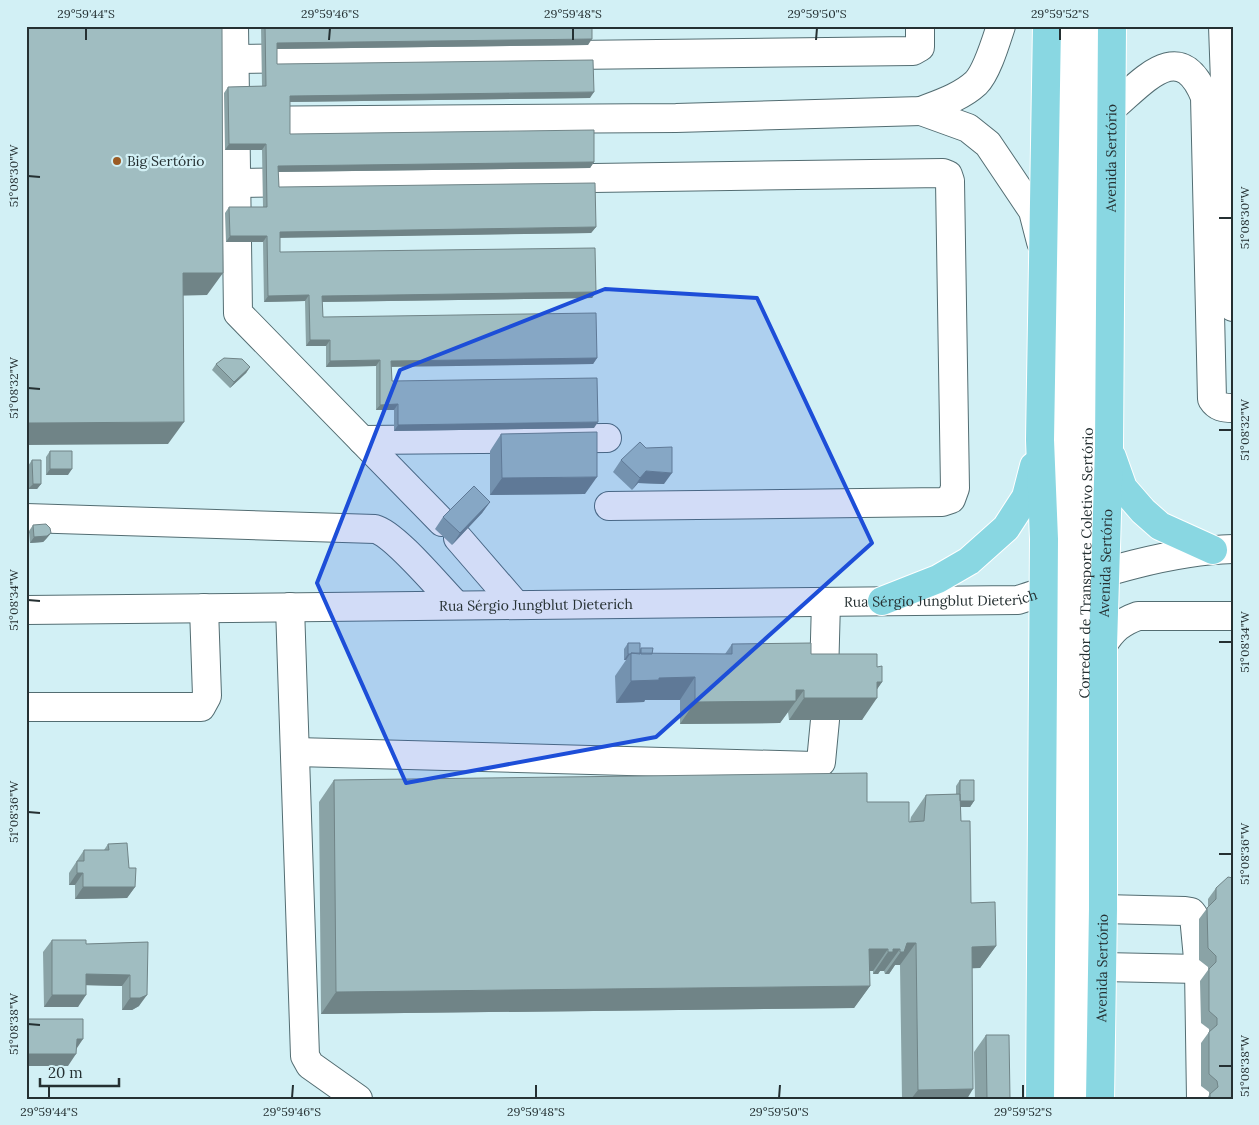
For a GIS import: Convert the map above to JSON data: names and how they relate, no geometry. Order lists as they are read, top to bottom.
{
  "streets": {
    "main road": ["Avenida Sertório"],
    "street": ["Corredor de Transporte Coletivo Sertório", "Rua Sérgio Jungblut Dieterich"]
  },
  "crossings": [
    ["Avenida Sertório", "Corredor de Transporte Coletivo Sertório"],
    ["Avenida Sertório", "Rua Sérgio Jungblut Dieterich"],
    ["Corredor de Transporte Coletivo Sertório", "Rua Sérgio Jungblut Dieterich"]
  ],
  "places": ["Big Sertório"],
  "scale_bar": "20 m",
  "coordinates": [
    "29°59'44\"S",
    "29°59'46\"S",
    "29°59'48\"S",
    "29°59'50\"S",
    "29°59'52\"S",
    "51°08'30\"W",
    "51°08'32\"W",
    "51°08'34\"W",
    "51°08'36\"W",
    "51°08'38\"W"
  ]
}
